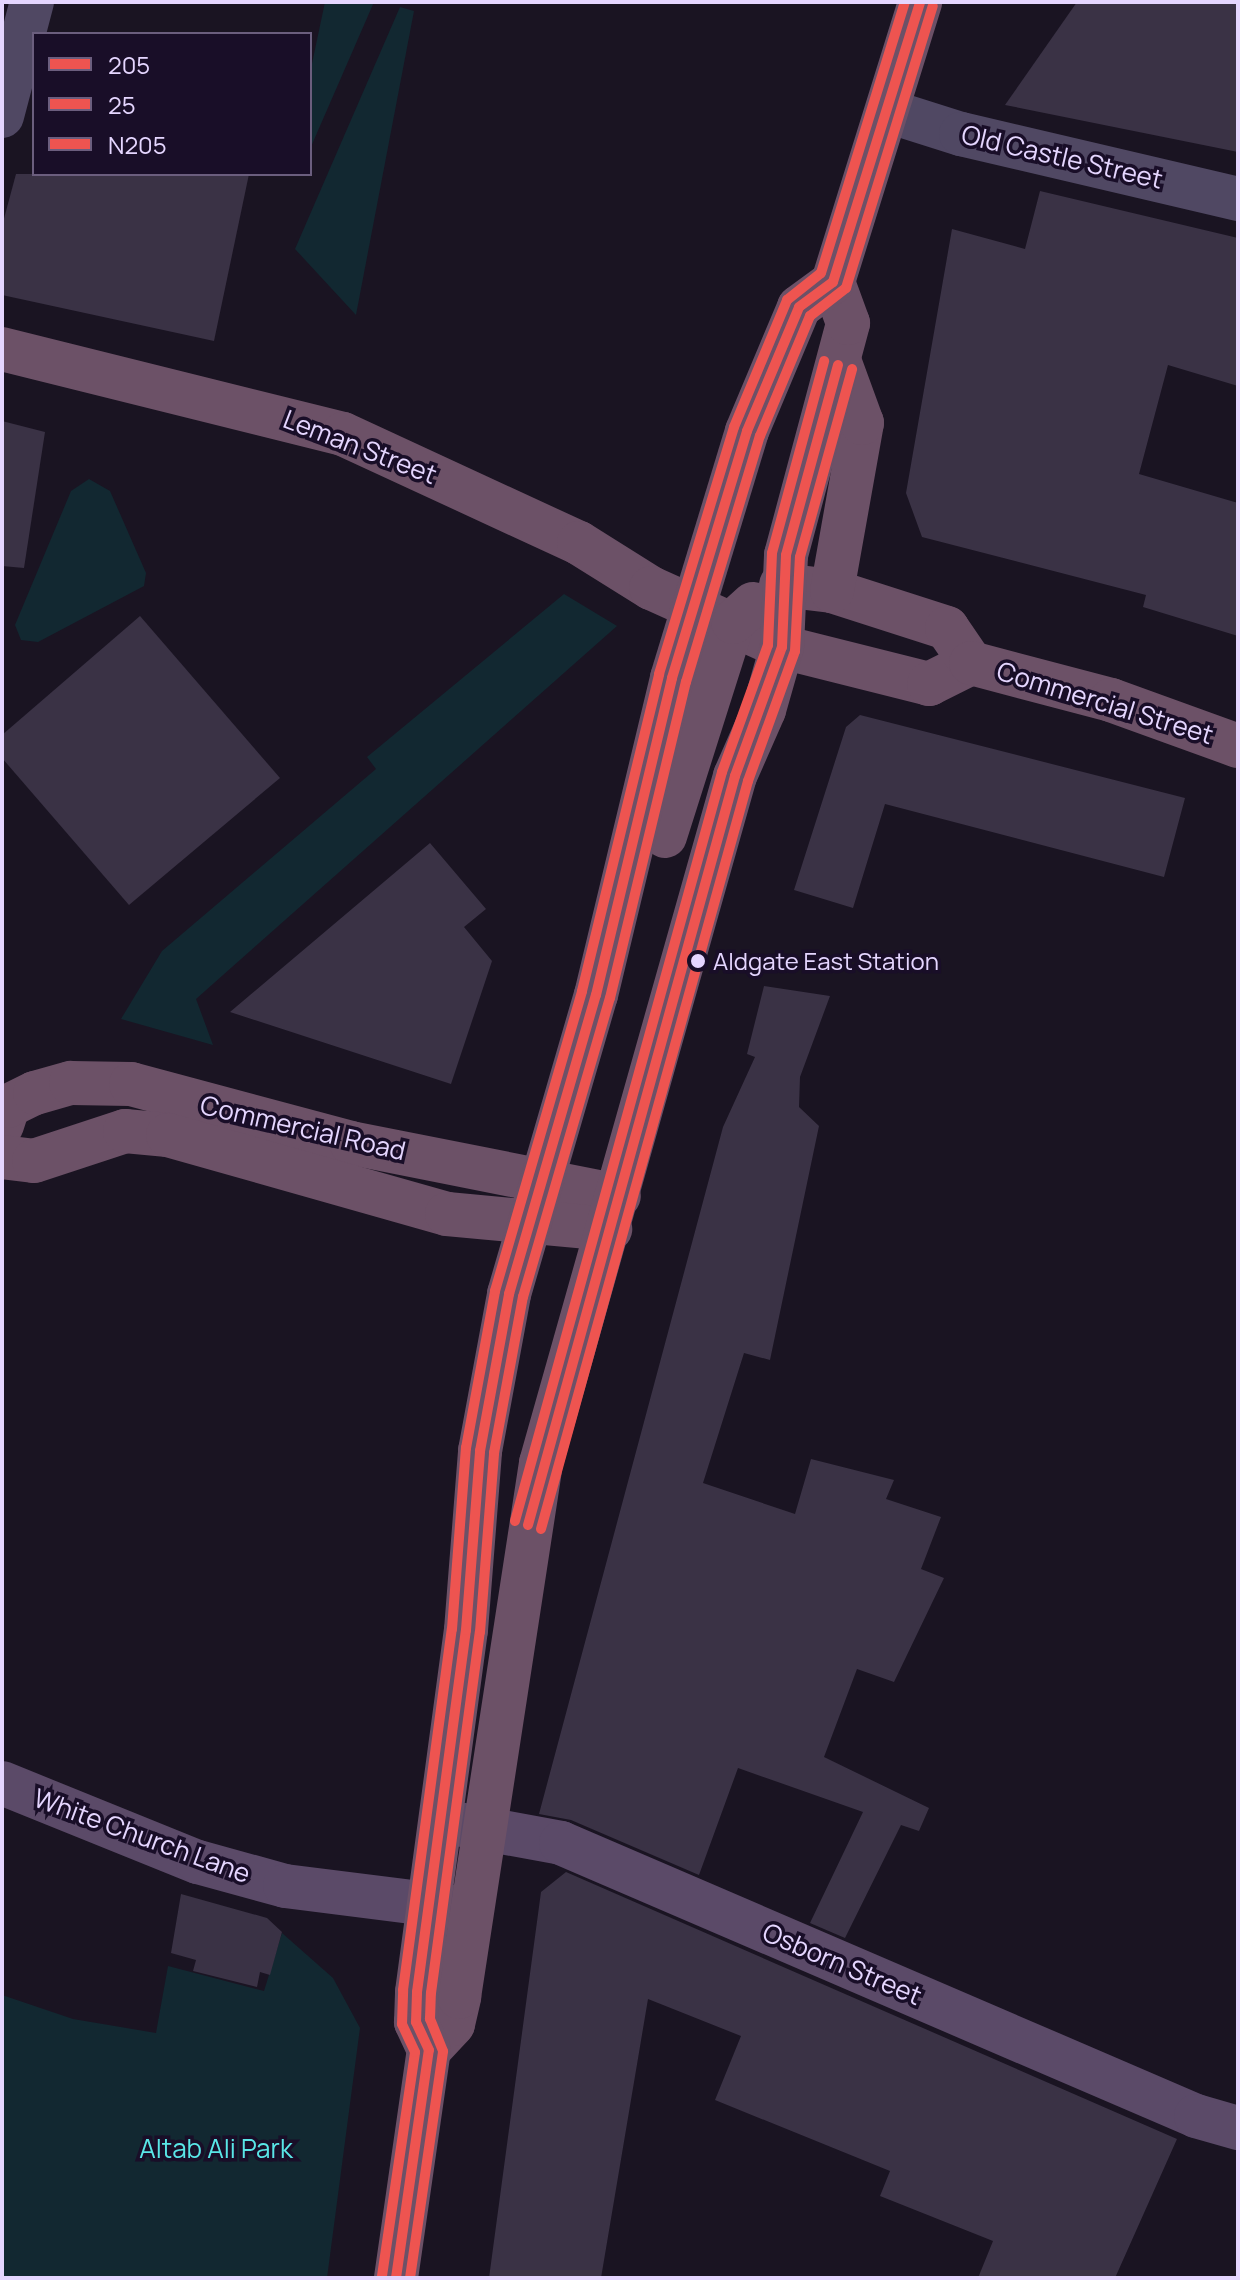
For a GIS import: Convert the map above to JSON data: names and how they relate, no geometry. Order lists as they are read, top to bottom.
{
  "streets": {
    "highway": ["Leman Street", "Commercial Street", "Commercial Road"],
    "main road": ["White Church Lane", "Osborn Street"],
    "street": ["Old Castle Street"]
  },
  "crossings": [
    ["Leman Street", "Commercial Street"]
  ],
  "parks": ["Altab Ali Park"],
  "places": ["Aldgate East Station"],
  "lines": ["transit line 205", "transit line N205", "transit line 25"],
  "legend": ["205", "25", "N205"]
}
